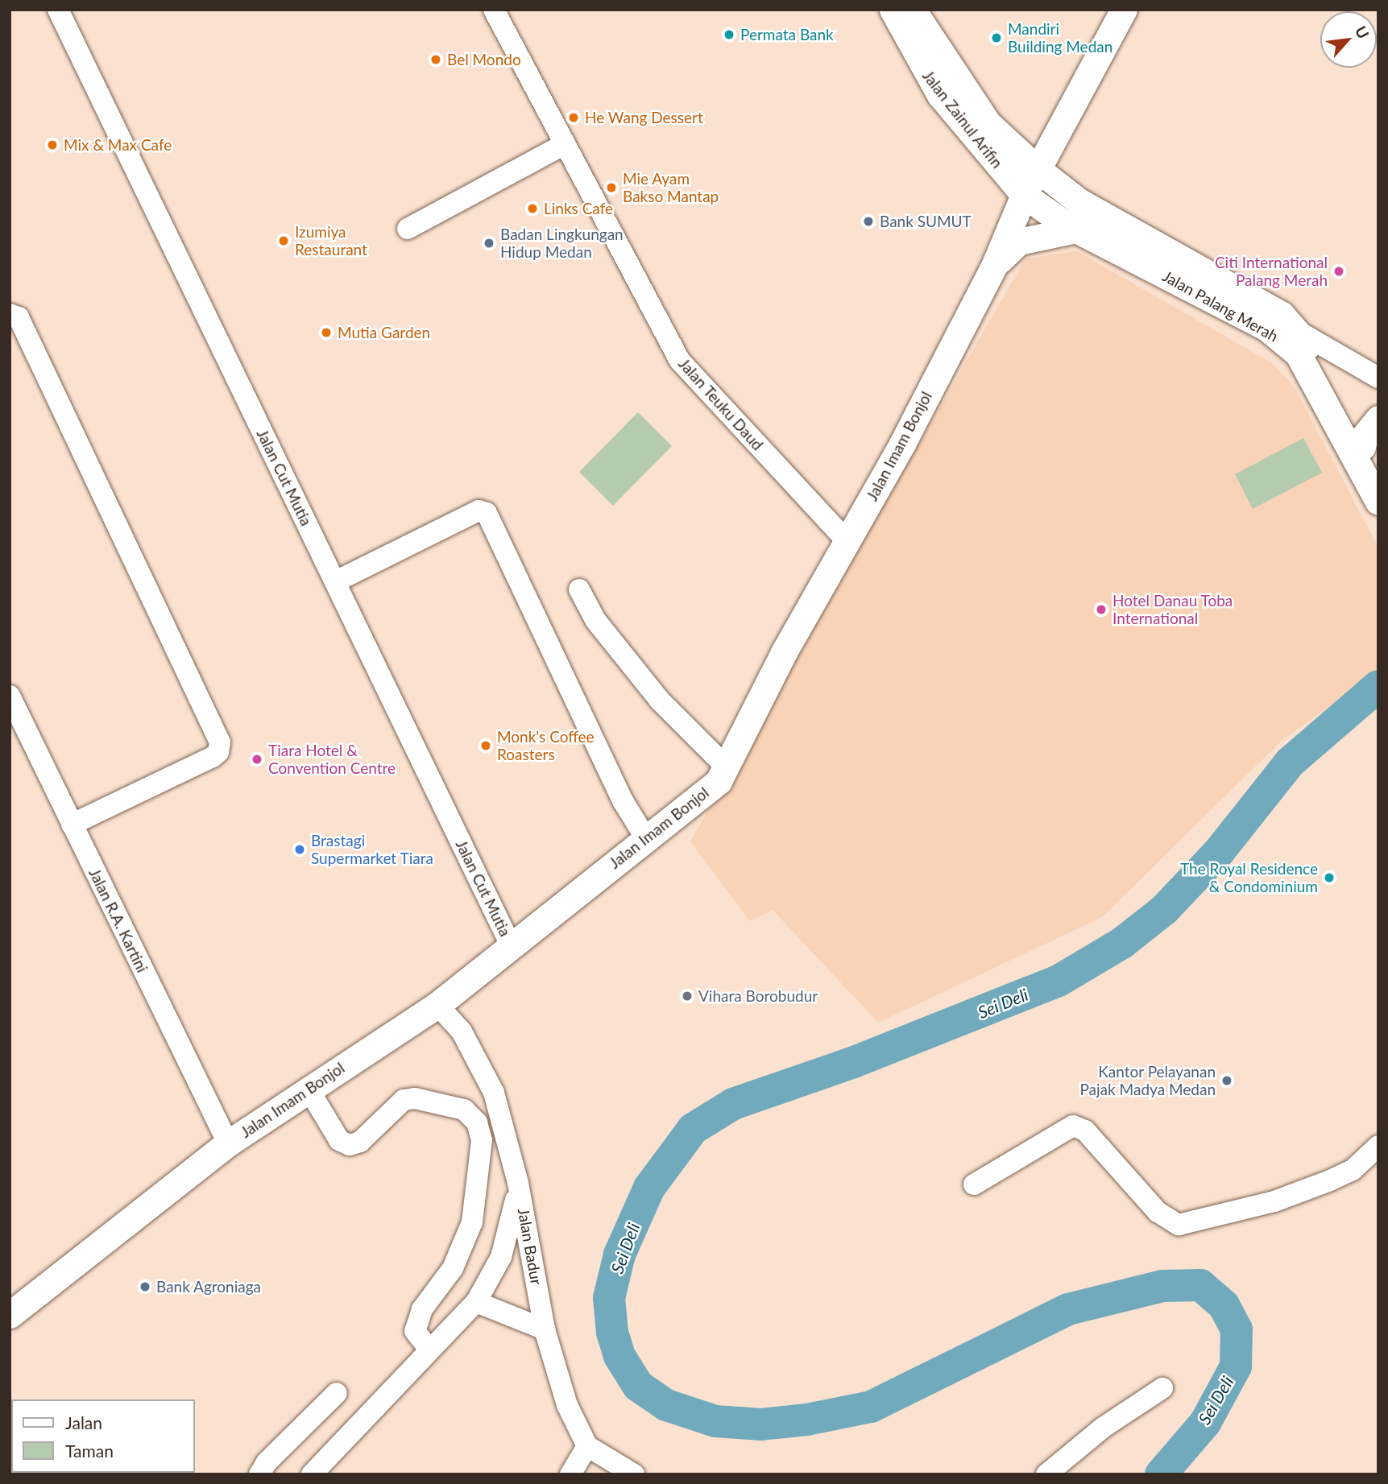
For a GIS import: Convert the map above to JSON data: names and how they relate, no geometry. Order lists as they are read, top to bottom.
{
  "streets": {
    "main road": ["Jalan Zainul Arifin", "Jalan Palang Merah", "Jalan Imam Bonjol"],
    "street": [
      "Jalan Teuku Daud",
      "Jalan Cut Mutia",
      "Jalan R.A. Kartini",
      "Jalan Badur"
    ]
  },
  "crossings": [
    ["Jalan Zainul Arifin", "Jalan Palang Merah"],
    ["Jalan Zainul Arifin", "Jalan Imam Bonjol"],
    ["Jalan Palang Merah", "Jalan Imam Bonjol"],
    ["Jalan Teuku Daud", "Jalan Imam Bonjol"],
    ["Jalan Imam Bonjol", "Jalan Cut Mutia"],
    ["Jalan Imam Bonjol", "Jalan R.A. Kartini"],
    ["Jalan Imam Bonjol", "Jalan Badur"]
  ],
  "water": ["Sei Deli"],
  "places": [
    "Permata Bank",
    "Mandiri Building Medan",
    "Bel Mondo",
    "He Wang Dessert",
    "Mix & Max Cafe",
    "Mie Ayam Bakso Mantap",
    "Links Cafe",
    "Bank SUMUT",
    "Izumiya Restaurant",
    "Badan Lingkungan Hidup Medan",
    "Citi International Palang Merah",
    "Mutia Garden",
    "Hotel Danau Toba International",
    "Monk's Coffee Roasters",
    "Tiara Hotel & Convention Centre",
    "Brastagi Supermarket Tiara",
    "The Royal Residence & Condominium",
    "Vihara Borobudur",
    "Kantor Pelayanan Pajak Madya Medan",
    "Bank Agroniaga"
  ],
  "legend": ["Jalan", "Taman"],
  "north": "top right"
}
